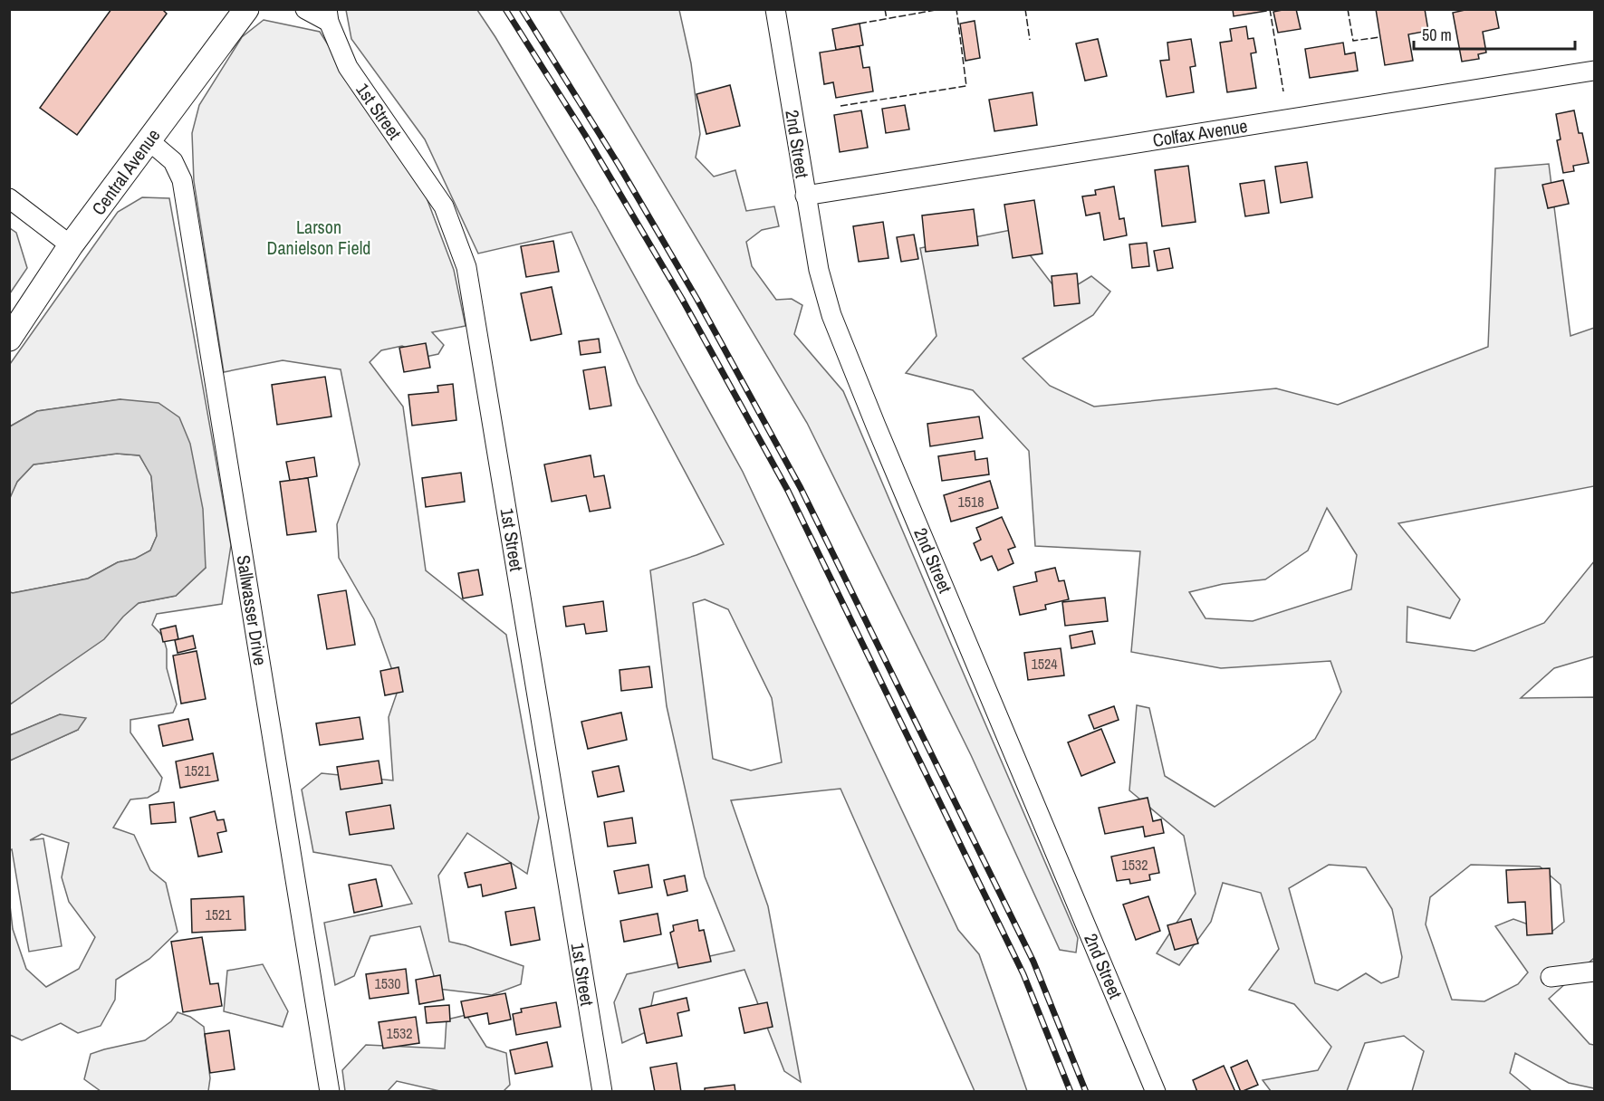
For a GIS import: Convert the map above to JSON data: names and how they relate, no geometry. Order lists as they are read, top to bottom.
{
  "streets": {
    "street": [
      "1st Street",
      "Colfax Avenue",
      "2nd Street",
      "Central Avenue",
      "Sallwasser Drive"
    ]
  },
  "crossings": [
    ["Colfax Avenue", "2nd Street"],
    ["Central Avenue", "Sallwasser Drive"]
  ],
  "parks": ["Larson Danielson Field"],
  "house_numbers": [
    "1518",
    "1524",
    "1521",
    "1532",
    "1521",
    "1530",
    "1532"
  ],
  "scale_bar": "50 m"
}
